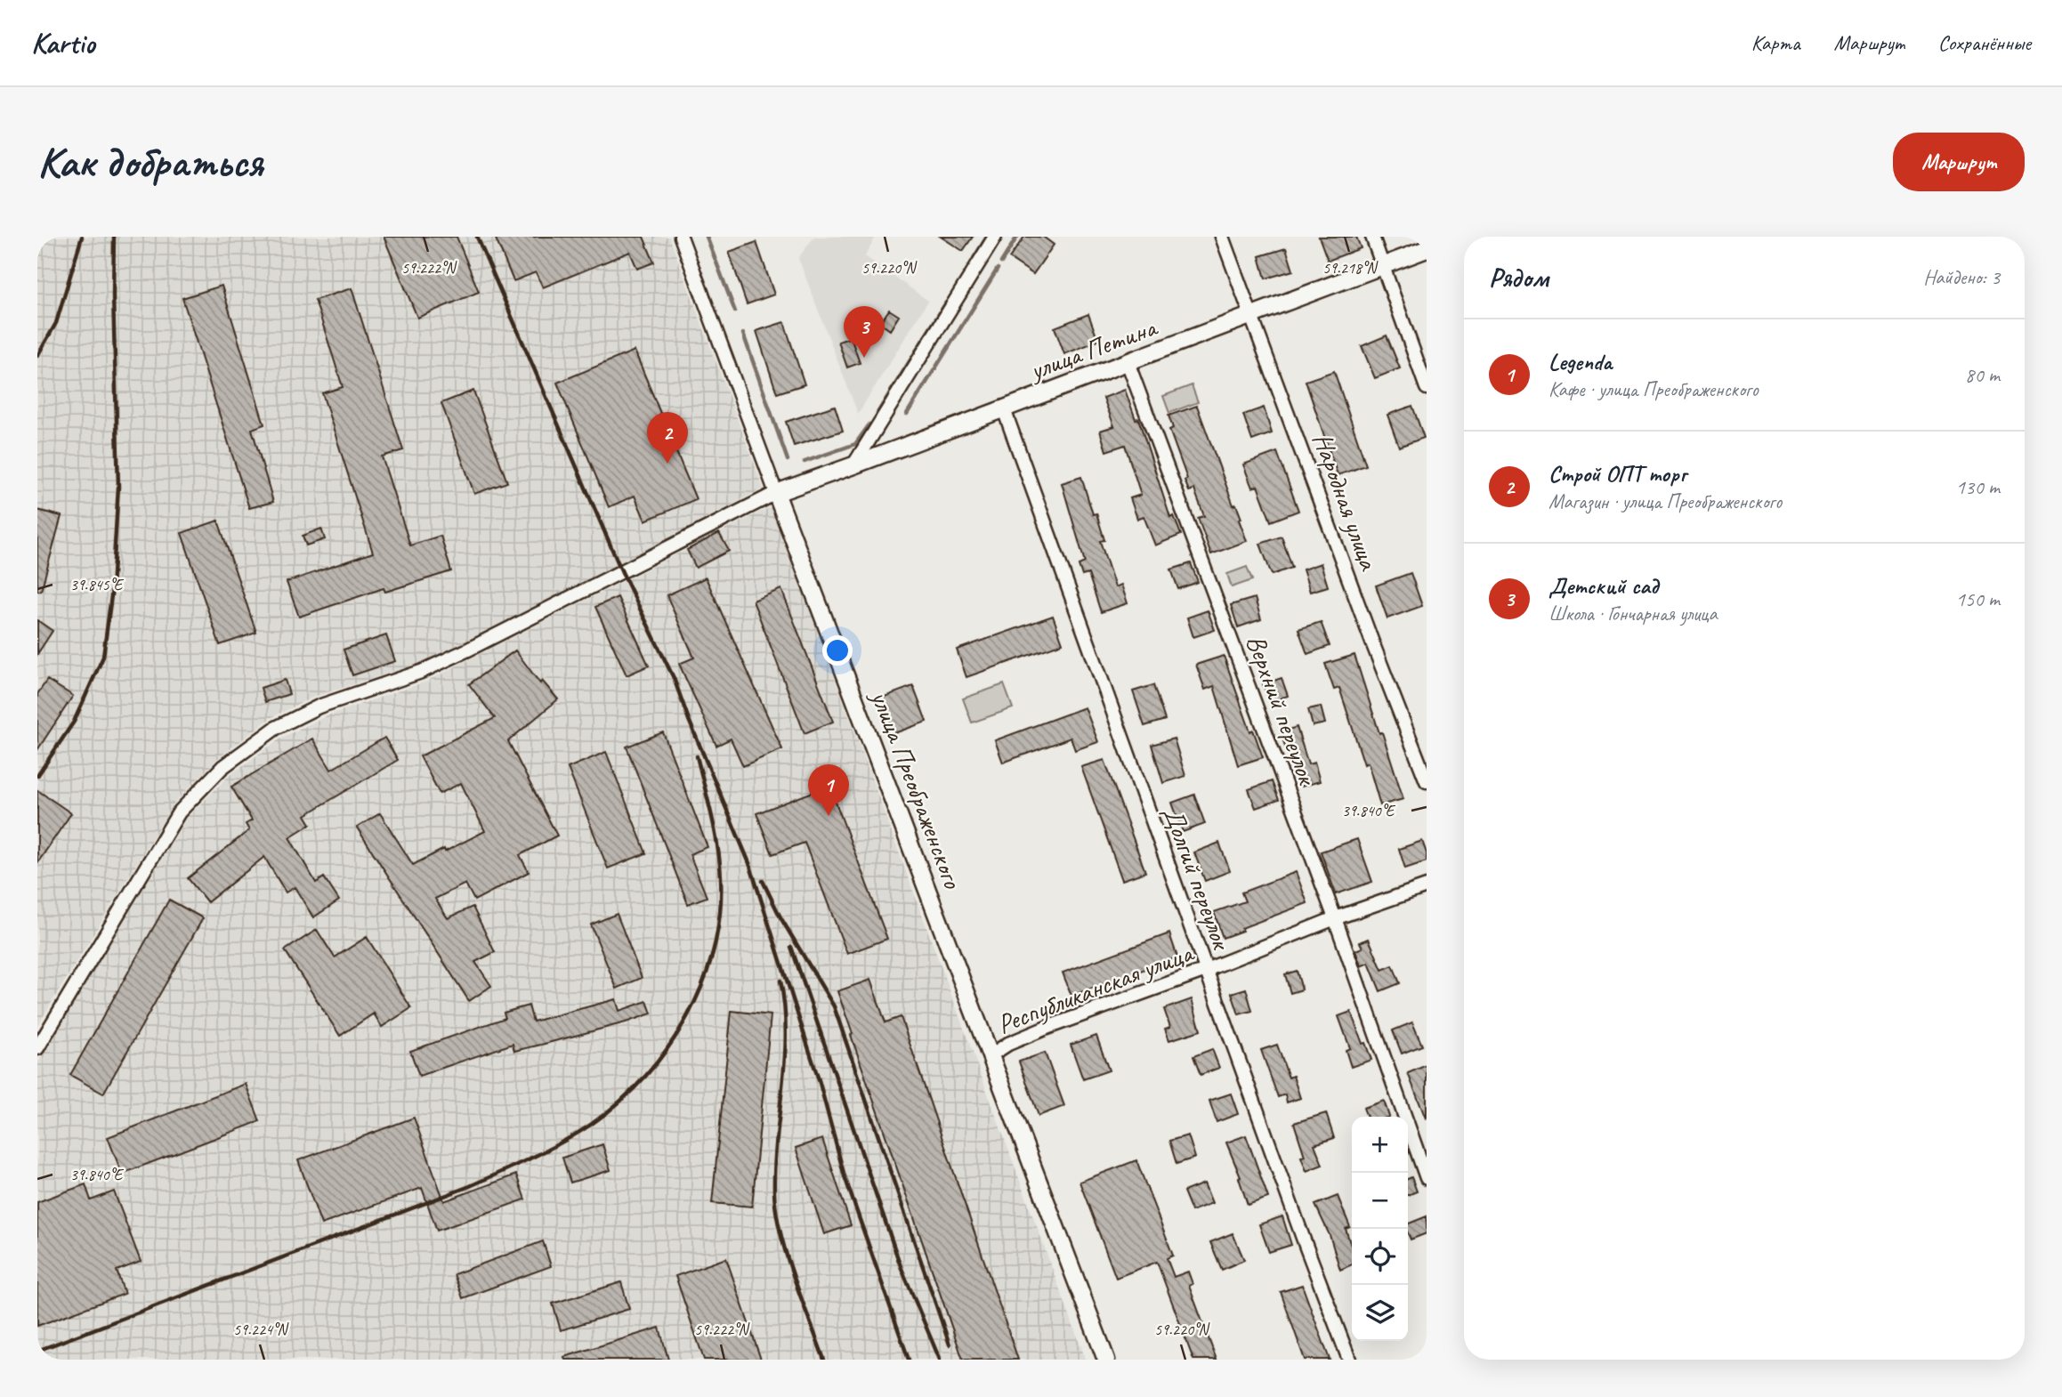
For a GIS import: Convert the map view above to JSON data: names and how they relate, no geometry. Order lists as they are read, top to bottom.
{
  "streets": {
    "street": [
      "улица Петина",
      "Народная улица",
      "Верхний переулок",
      "улица Преображенского",
      "Долгий переулок",
      "Республиканская улица"
    ]
  },
  "crossings": [
    ["улица Петина", "Народная улица"],
    ["улица Петина", "Верхний переулок"],
    ["улица Петина", "улица Преображенского"],
    ["улица Петина", "Долгий переулок"],
    ["Верхний переулок", "Республиканская улица"],
    ["улица Преображенского", "Республиканская улица"],
    ["Долгий переулок", "Республиканская улица"]
  ],
  "page": {
    "header": "Kartio",
    "nav": ["Карта", "Маршрут", "Сохранённые"],
    "buttons": "Маршрут",
    "title": "Как добраться",
    "heading": ["Рядом", "Найдено: 3"],
    "pins": ["3", "2", "1"],
    "list": [
      {
        "mark": "1",
        "name": "Legenda",
        "note": "Кафе · улица Преображенского",
        "value": "80 m"
      },
      {
        "mark": "2",
        "name": "Строй ОПТ торг",
        "note": "Магазин · улица Преображенского",
        "value": "130 m"
      },
      {
        "mark": "3",
        "name": "Детский сад",
        "note": "Школа · Гончарная улица",
        "value": "150 m"
      }
    ],
    "map_buttons": ["+", "−"]
  },
  "coordinates": [
    "59.218°N",
    "59.222°N",
    "59.220°N",
    "39.845°E",
    "39.840°E",
    "59.224°N"
  ]
}
